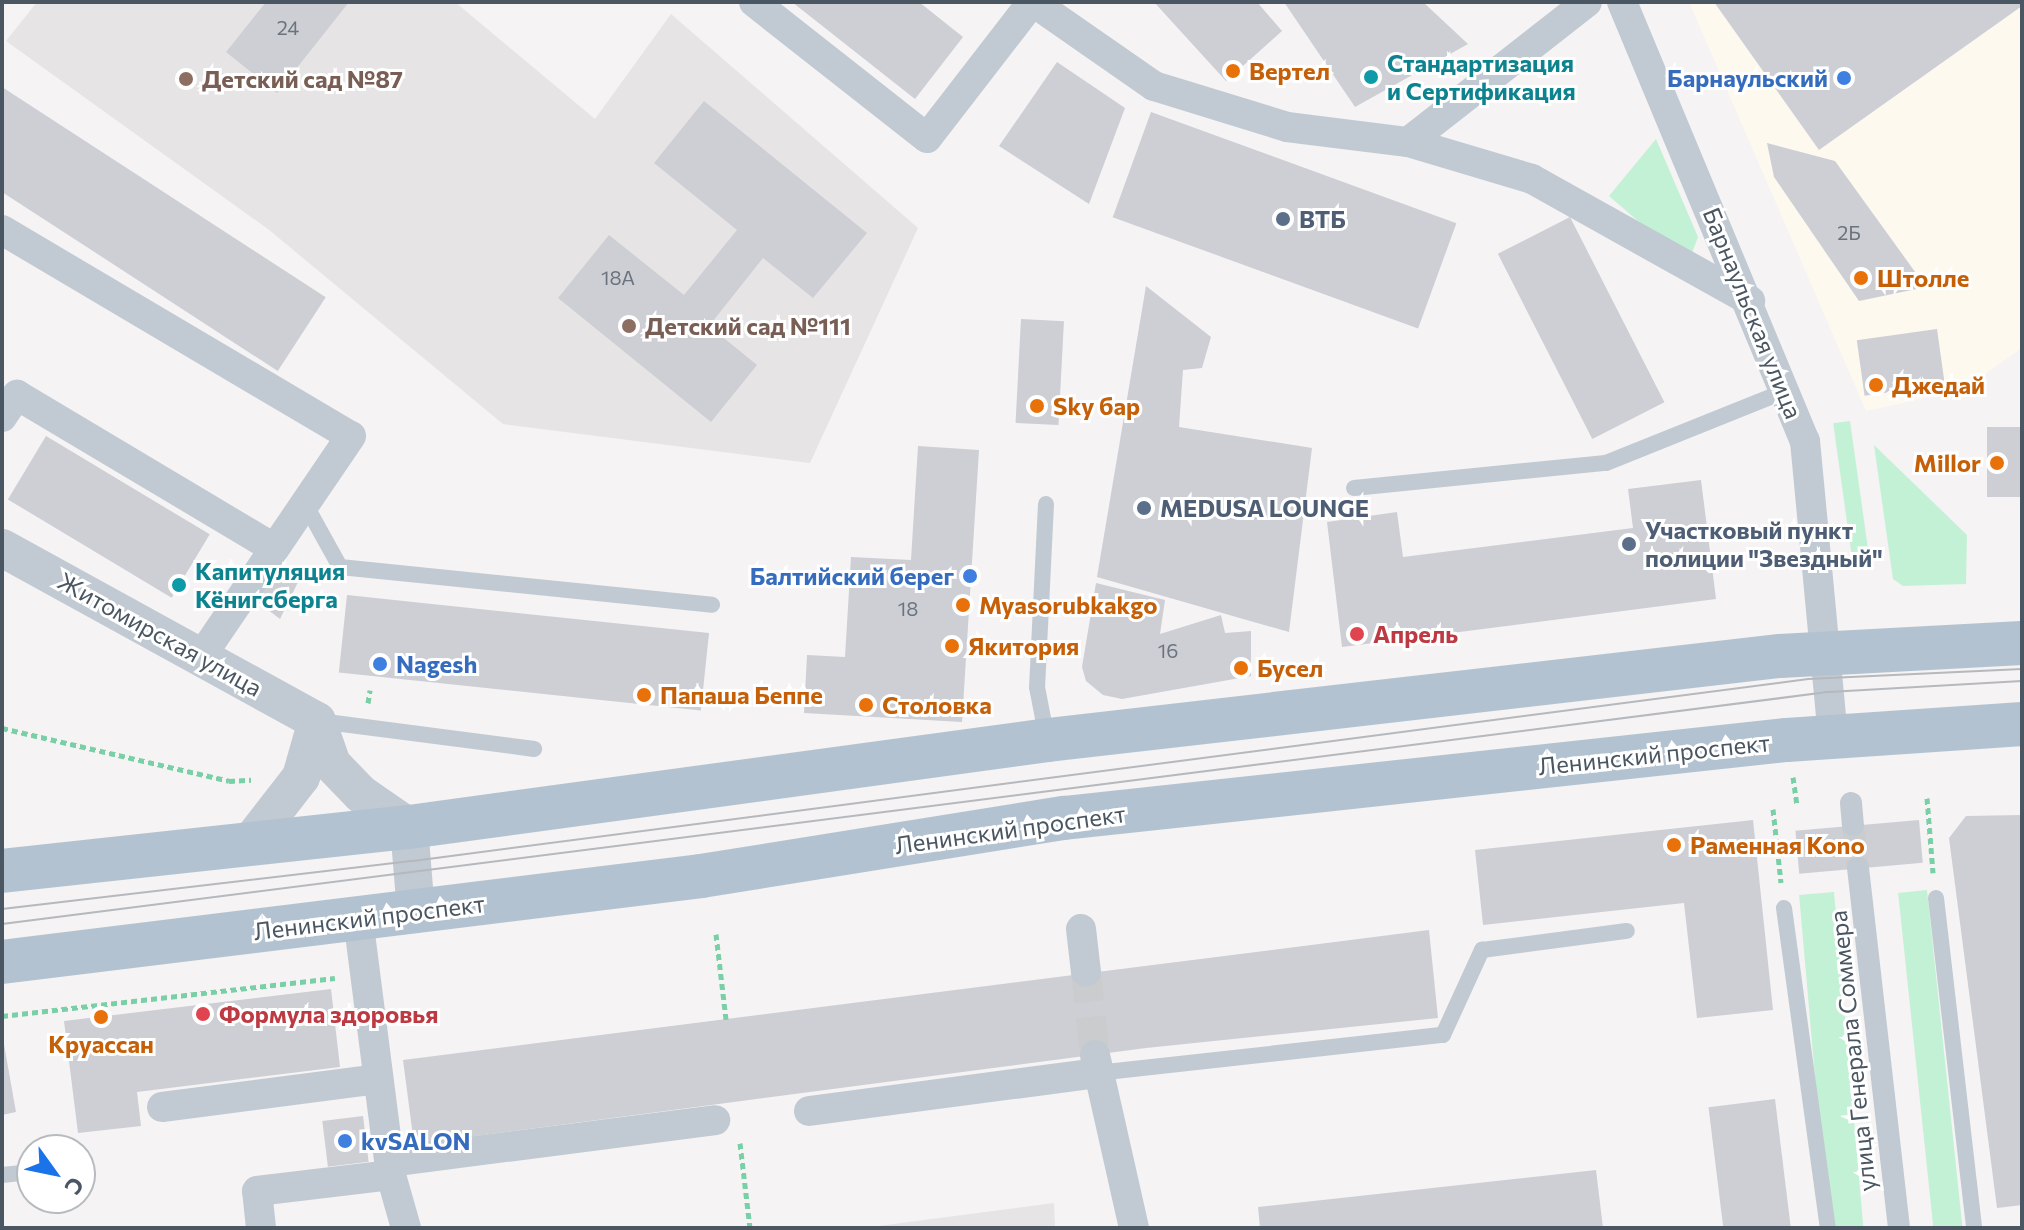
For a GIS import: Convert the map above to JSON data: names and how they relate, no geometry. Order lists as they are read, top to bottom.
{
  "streets": {
    "main road": ["Ленинский проспект"],
    "street": ["Барнаульская улица", "Житомирская улица", "улица Генерала Соммера"]
  },
  "crossings": [
    ["Барнаульская улица", "Ленинский проспект"]
  ],
  "places": [
    "Вертел",
    "Стандартизация и Сертификация",
    "Барнаульский",
    "Детский сад №87",
    "ВТБ",
    "Штолле",
    "Детский сад №111",
    "Джедай",
    "Sky бар",
    "Millor",
    "MEDUSA LOUNGE",
    "Участковый пункт полиции \"Звездный\"",
    "Балтийский берег",
    "Капитуляция Кёнигсберга",
    "Myasorubkakgo",
    "Апрель",
    "Якитория",
    "Nagesh",
    "Бусел",
    "Папаша Беппе",
    "Столовка",
    "Раменная Kono",
    "Формула здоровья",
    "Круассан",
    "kvSALON"
  ],
  "house_numbers": [
    "24",
    "2Б",
    "18А",
    "18",
    "16"
  ],
  "north": "bottom right"
}
